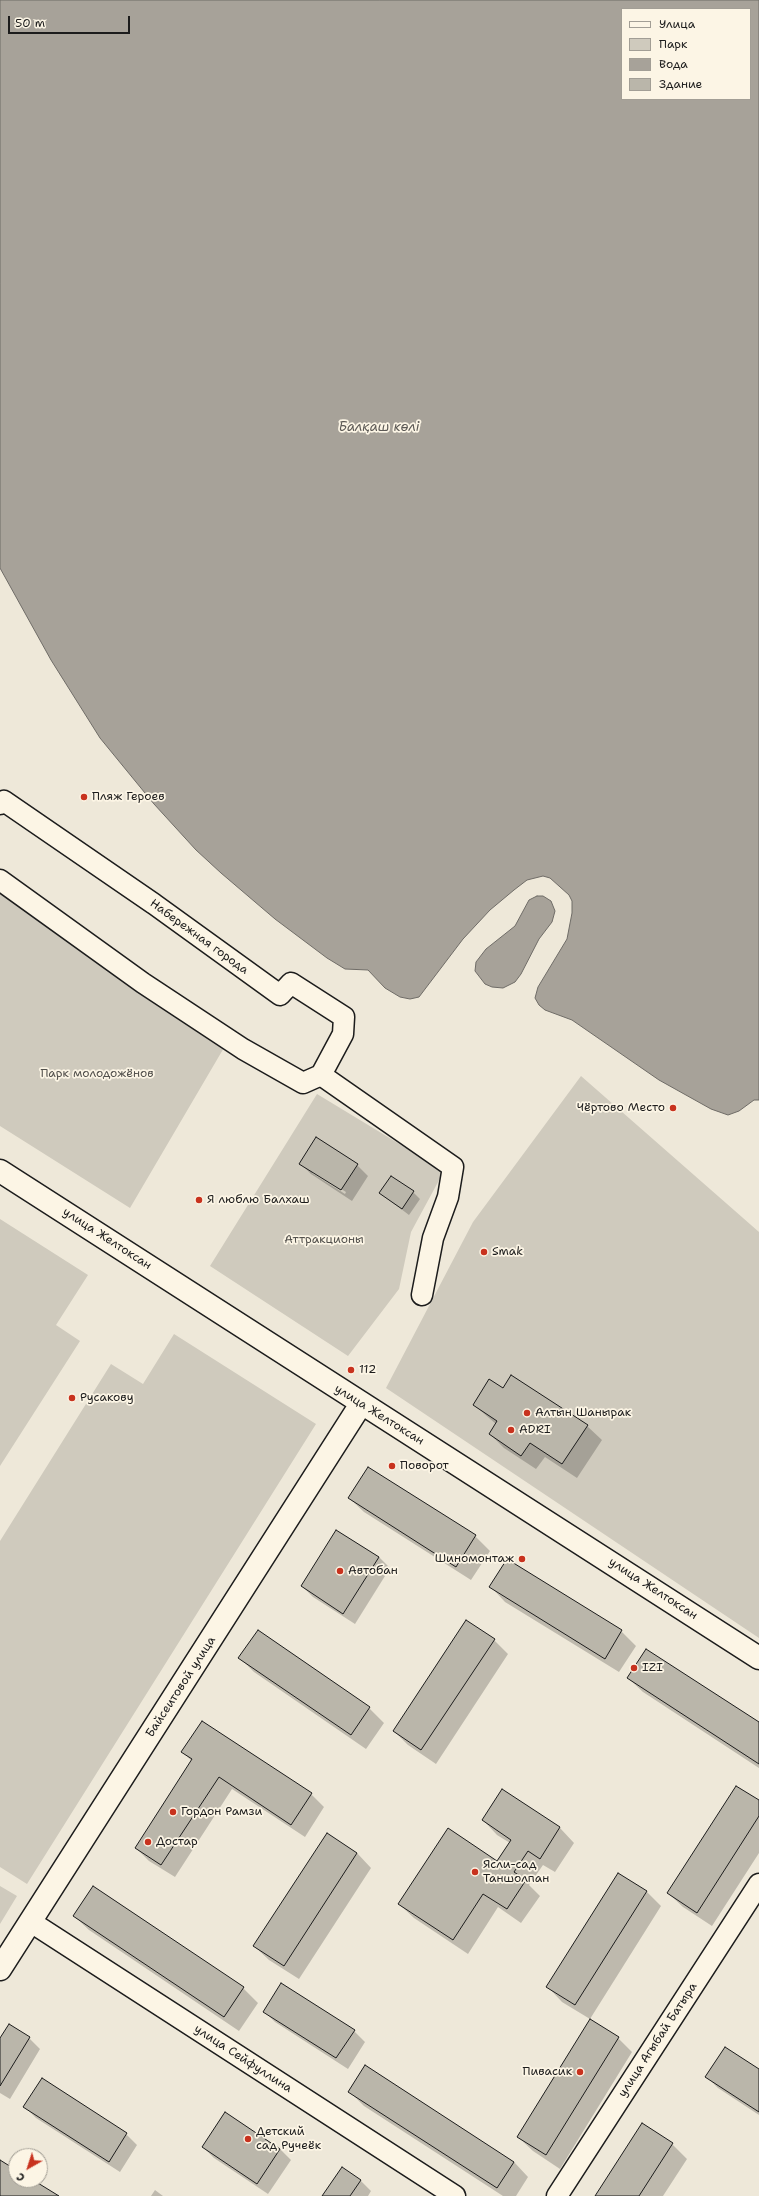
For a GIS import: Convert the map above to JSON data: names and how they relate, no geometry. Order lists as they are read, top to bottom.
{
  "streets": {
    "street": [
      "Набережная города",
      "улица Желтоксан",
      "Байсеитовой улица",
      "улица Агыбай Батыра",
      "улица Сейфуллина"
    ]
  },
  "crossings": [
    ["улица Желтоксан", "Байсеитовой улица"],
    ["Байсеитовой улица", "улица Сейфуллина"]
  ],
  "water": ["Балқаш көлі"],
  "parks": ["Парк молодожёнов", "Аттракционы"],
  "places": [
    "Пляж Героев",
    "Чёртово Место",
    "Я люблю Балхаш",
    "Smak",
    "112",
    "Русакову",
    "Алтын Шанырак",
    "ADRI",
    "Поворот",
    "Шиномонтаж",
    "Автобан",
    "IZI",
    "Гордон Рамзи",
    "Достар",
    "Ясли-сад Таншолпан",
    "Пивасик",
    "Детский сад Ручеёк"
  ],
  "legend": [
    "Улица",
    "Парк",
    "Вода",
    "Здание"
  ],
  "scale_bar": "50 m",
  "north": "bottom left"
}
